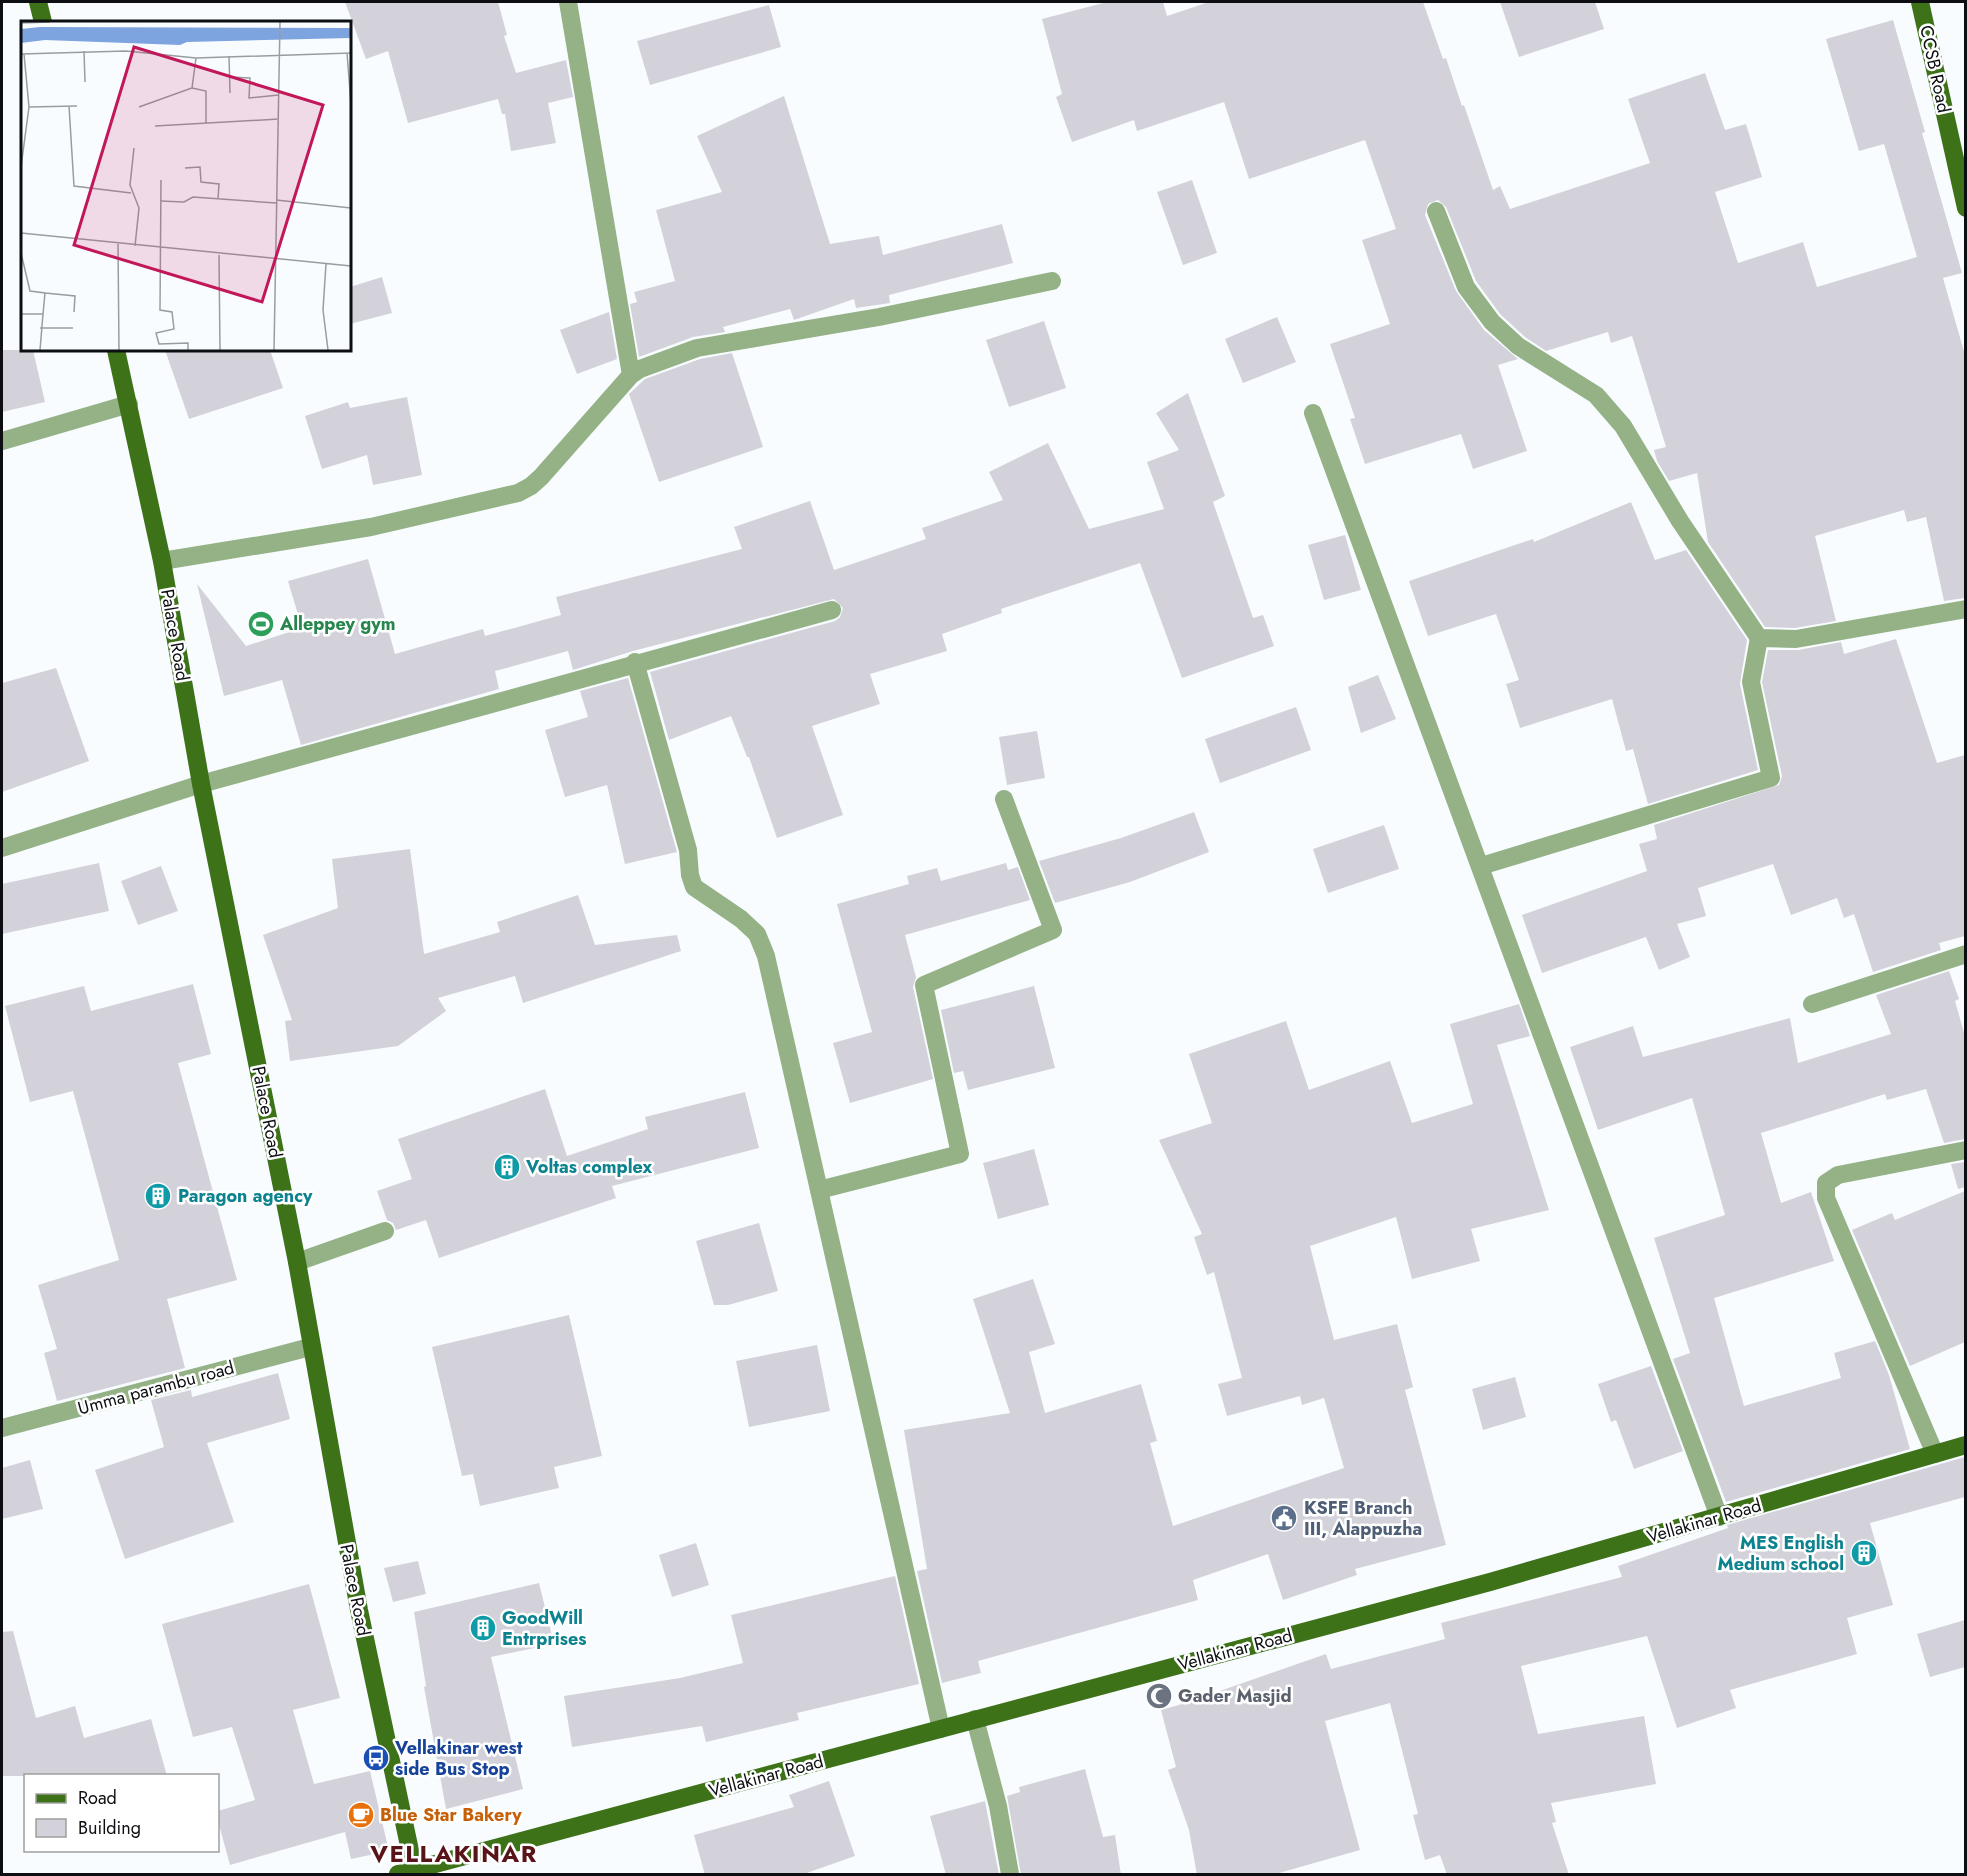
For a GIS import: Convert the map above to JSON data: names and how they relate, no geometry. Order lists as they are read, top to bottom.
{
  "streets": {
    "main road": ["CCSB Road", "Palace Road", "Vellakinar Road"],
    "street": ["Umma parambu road"]
  },
  "crossings": [
    ["Palace Road", "Umma parambu road"],
    ["Palace Road", "Vellakinar Road"]
  ],
  "districts": ["VELLAKINAR"],
  "places": {
    "sports": ["Alleppey gym"],
    "building": [
      "Voltas complex",
      "Paragon agency",
      "MES English Medium school",
      "GoodWill Entrprises"
    ],
    "public building": ["KSFE Branch III, Alappuzha"],
    "mosque": ["Gader Masjid"],
    "bus stop": ["Vellakinar west side Bus Stop"],
    "cafe": ["Blue Star Bakery"]
  },
  "legend": ["Road", "Building"]
}
